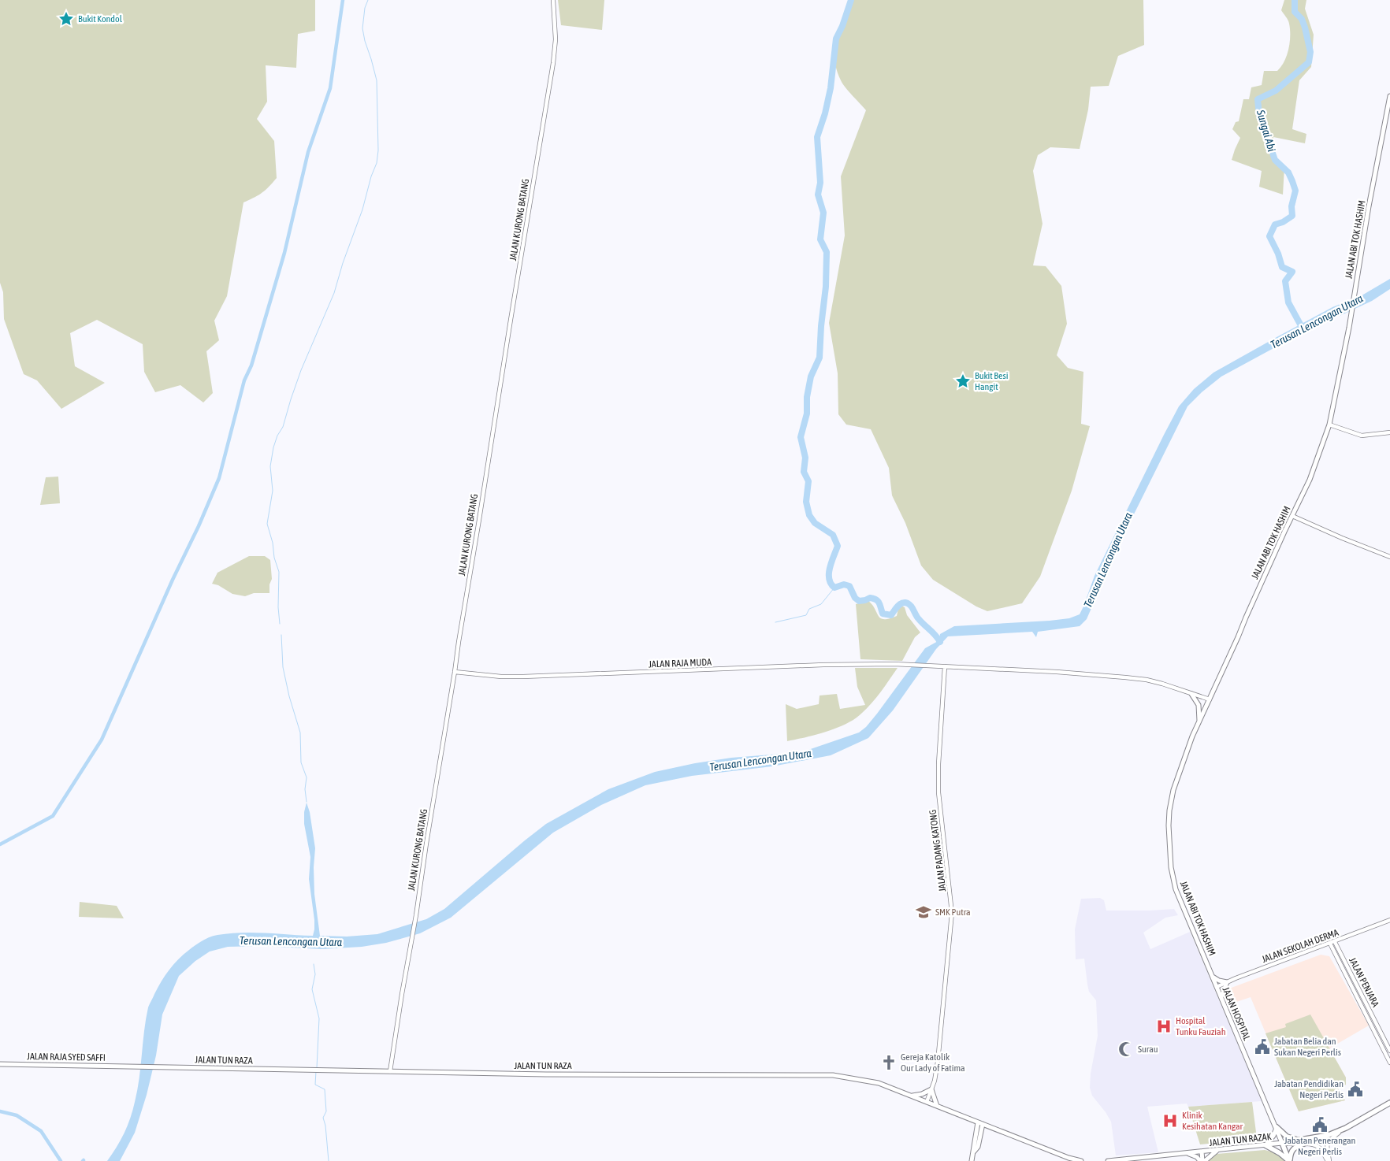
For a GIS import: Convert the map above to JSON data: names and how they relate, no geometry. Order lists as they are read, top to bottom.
{
  "streets": {
    "main road": [
      "JALAN ABI TOK HASHIM",
      "JALAN HOSPITAL",
      "JALAN RAJA SYED SAFFI",
      "JALAN TUN RAZA",
      "JALAN TUN RAZAK"
    ],
    "street": [
      "JALAN KURONG BATANG",
      "JALAN RAJA MUDA",
      "JALAN PADANG KATONG",
      "JALAN SEKOLAH DERMA",
      "JALAN PENJARA"
    ]
  },
  "crossings": [
    ["JALAN KURONG BATANG", "JALAN RAJA MUDA"],
    ["JALAN KURONG BATANG", "JALAN TUN RAZA"],
    ["JALAN ABI TOK HASHIM", "JALAN RAJA MUDA"],
    ["JALAN ABI TOK HASHIM", "JALAN HOSPITAL"],
    ["JALAN RAJA MUDA", "JALAN PADANG KATONG"],
    ["JALAN PADANG KATONG", "JALAN TUN RAZA"],
    ["JALAN SEKOLAH DERMA", "JALAN PENJARA"],
    ["JALAN SEKOLAH DERMA", "JALAN HOSPITAL"],
    ["JALAN HOSPITAL", "JALAN TUN RAZAK"],
    ["JALAN RAJA SYED SAFFI", "JALAN TUN RAZA"]
  ],
  "water": ["Sungai Abi", "Terusan Lencongan Utara"],
  "places": {
    "place": ["Bukit Kondol", "Bukit Besi Hangit"],
    "school or university": ["SMK Putra"],
    "hospital": ["Hospital Tunku Fauziah", "Klinik Kesihatan Kangar"],
    "public building": ["Jabatan Belia dan Sukan Negeri Perlis", "Jabatan Pendidikan Negeri Perlis", "Jabatan Penerangan Negeri Perlis"],
    "mosque": ["Surau"],
    "church": ["Gereja Katolik Our Lady of Fatima"]
  }
}
